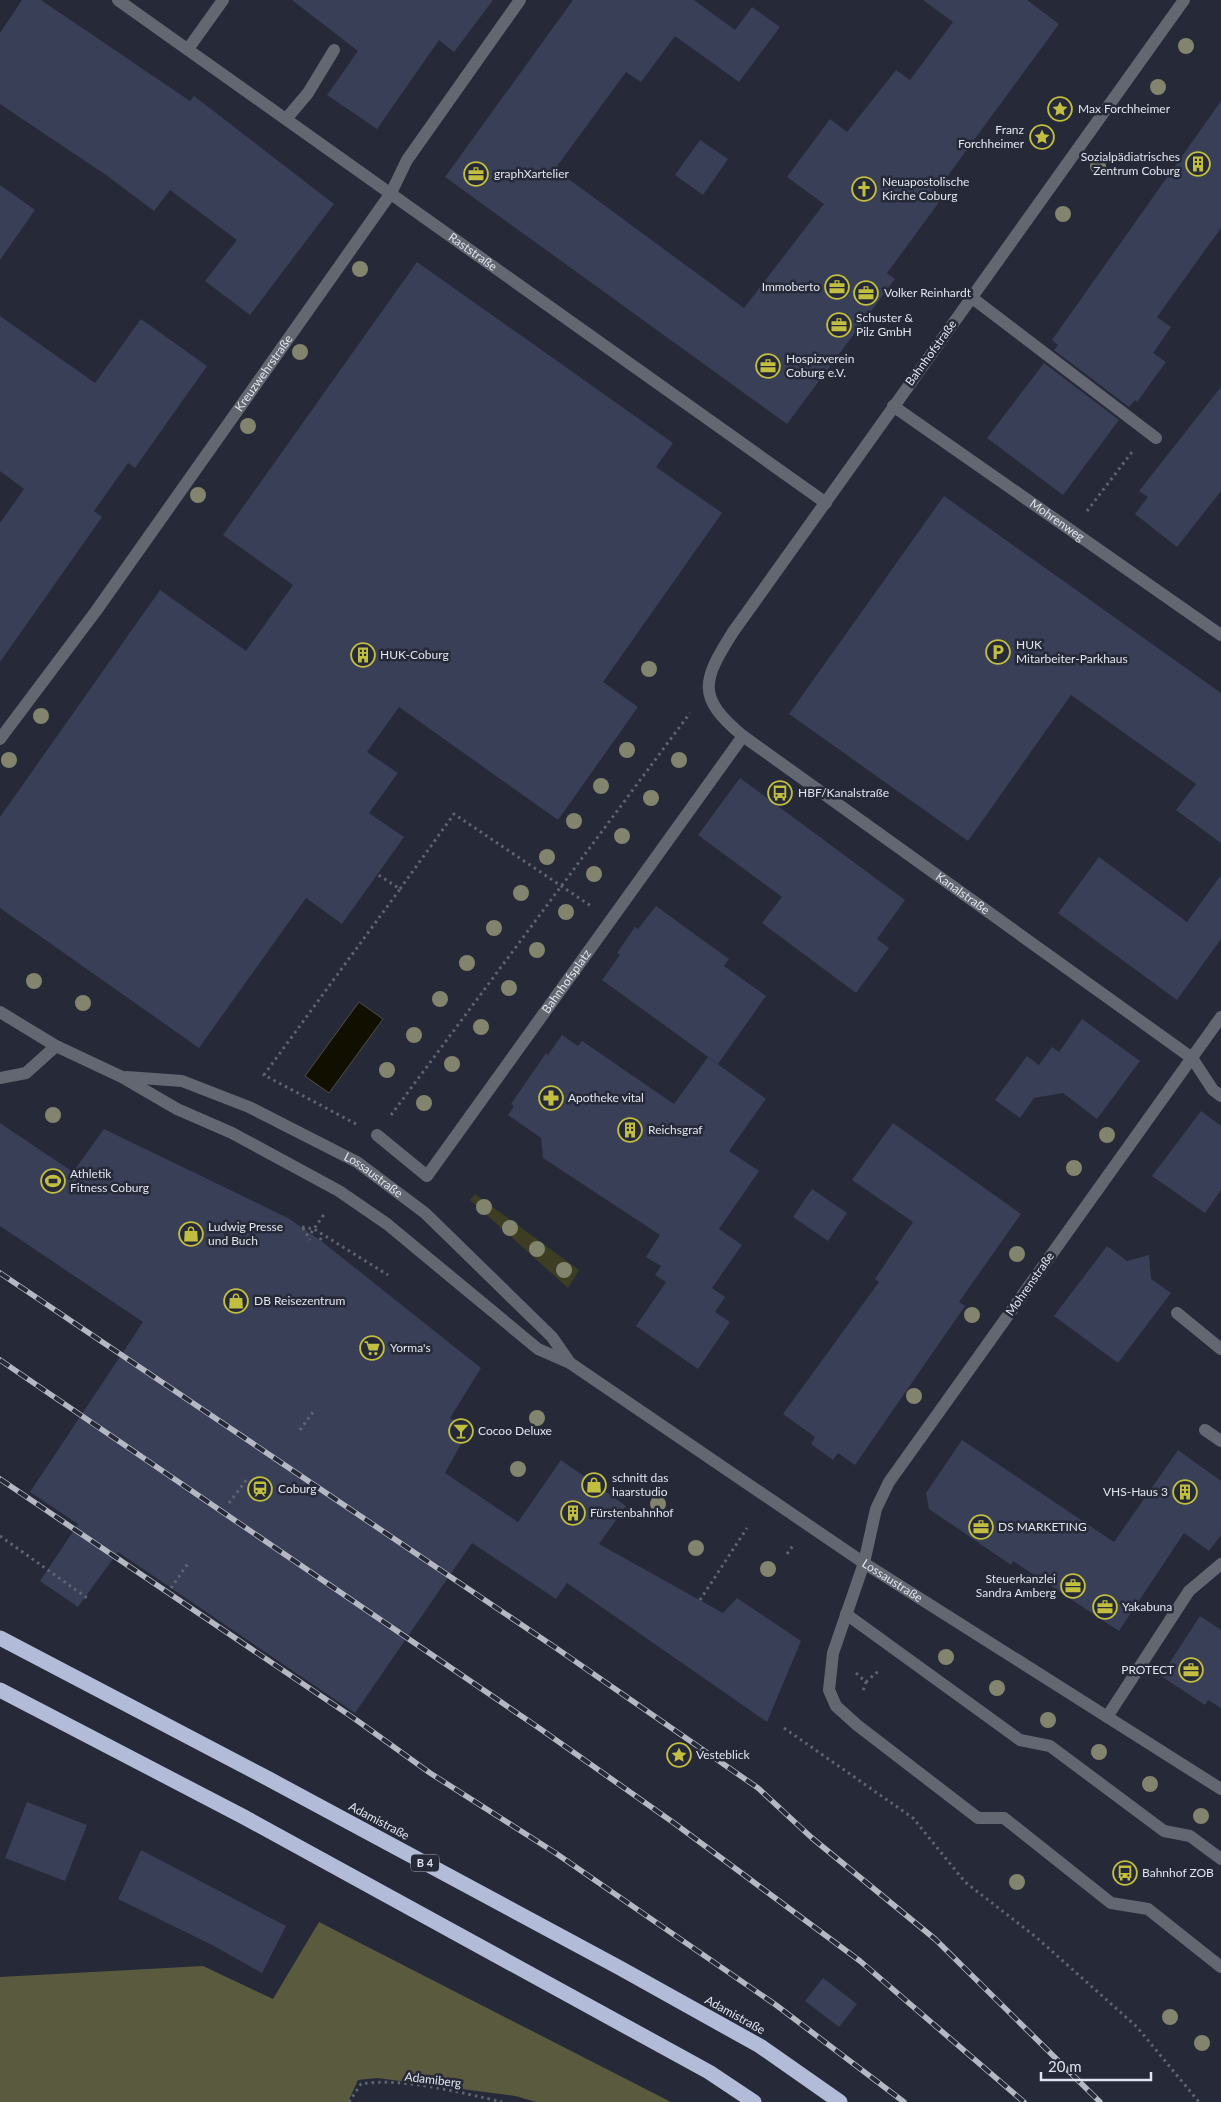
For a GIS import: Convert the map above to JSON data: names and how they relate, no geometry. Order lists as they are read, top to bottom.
{
  "streets": {
    "highway": ["Adamistraße", "B 4"],
    "street": [
      "Raststraße",
      "Bahnhofstraße",
      "Kreuzwehrstraße",
      "Mohrenweg",
      "Kanalstraße",
      "Bahnhofsplatz",
      "Lossaustraße",
      "Mohrenstraße"
    ],
    "path": ["Adamiberg"]
  },
  "crossings": [
    ["Raststraße", "Bahnhofstraße"],
    ["Raststraße", "Kreuzwehrstraße"],
    ["Bahnhofstraße", "Mohrenweg"],
    ["Bahnhofstraße", "Kanalstraße"],
    ["Kanalstraße", "Bahnhofsplatz"],
    ["Kanalstraße", "Mohrenstraße"],
    ["Lossaustraße", "Mohrenstraße"]
  ],
  "places": {
    "place": ["Max Forchheimer", "Franz Forchheimer", "Vesteblick"],
    "building": [
      "Sozialpädiatrisches Zentrum Coburg",
      "HUK-Coburg",
      "Reichsgraf",
      "VHS-Haus 3",
      "Fürstenbahnhof"
    ],
    "office": [
      "graphXartelier",
      "Immoberto",
      "Volker Reinhardt",
      "Schuster & Pilz GmbH",
      "Hospizverein Coburg e.V.",
      "DS MARKETING",
      "Steuerkanzlei Sandra Amberg",
      "Yakabuna",
      "PROTECT"
    ],
    "church": ["Neuapostolische Kirche Coburg"],
    "parking": ["HUK Mitarbeiter-Parkhaus"],
    "bus stop": ["HBF/Kanalstraße", "Bahnhof ZOB"],
    "pharmacy": ["Apotheke vital"],
    "sports": ["Athletik Fitness Coburg"],
    "shop": ["Ludwig Presse und Buch", "DB Reisezentrum", "schnitt das haarstudio"],
    "supermarket": ["Yorma's"],
    "bar": ["Cocoo Deluxe"],
    "station": ["Coburg"]
  },
  "scale_bar": "20 m"
}
